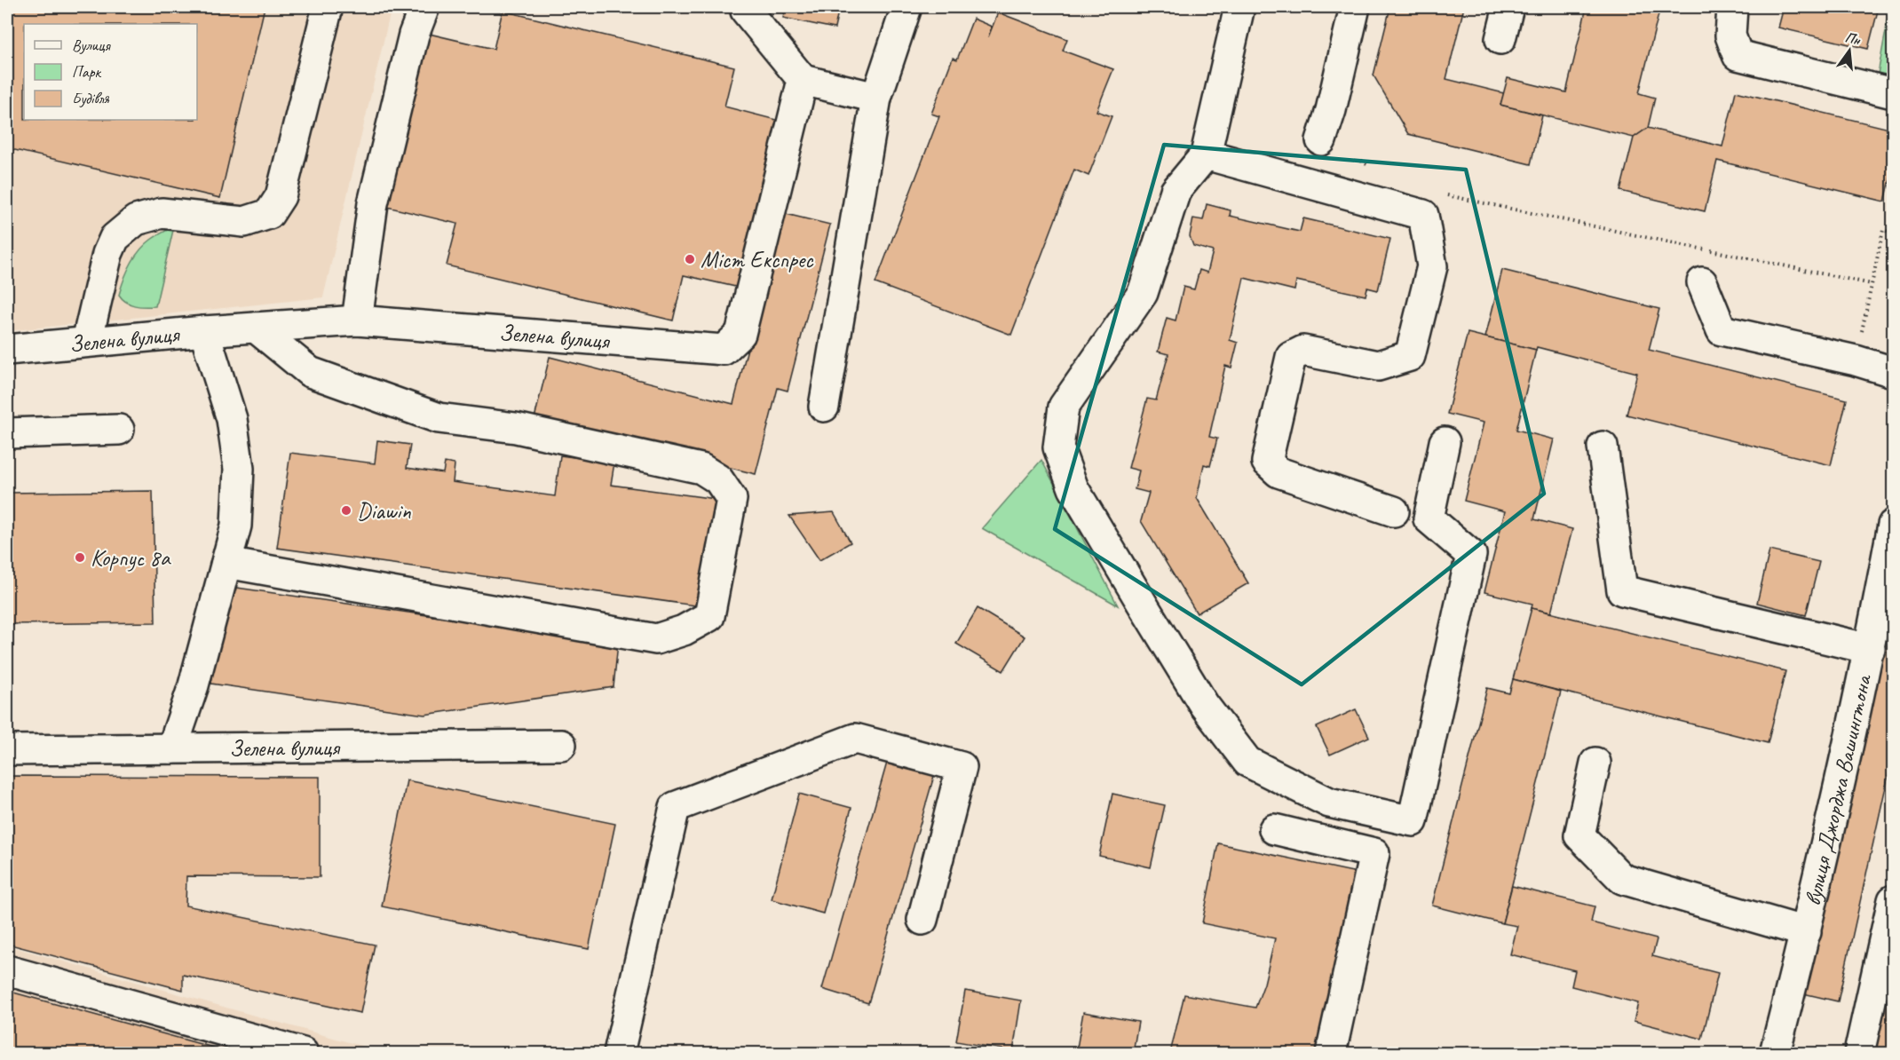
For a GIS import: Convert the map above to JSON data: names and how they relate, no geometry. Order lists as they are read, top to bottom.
{
  "streets": {
    "street": ["Зелена вулиця", "вулиця Джорджа Вашингтона"]
  },
  "places": ["Міст Експрес", "Diawin", "Корпус 8а"],
  "legend": ["Вулиця", "Парк", "Будівля"],
  "north": "top"
}
